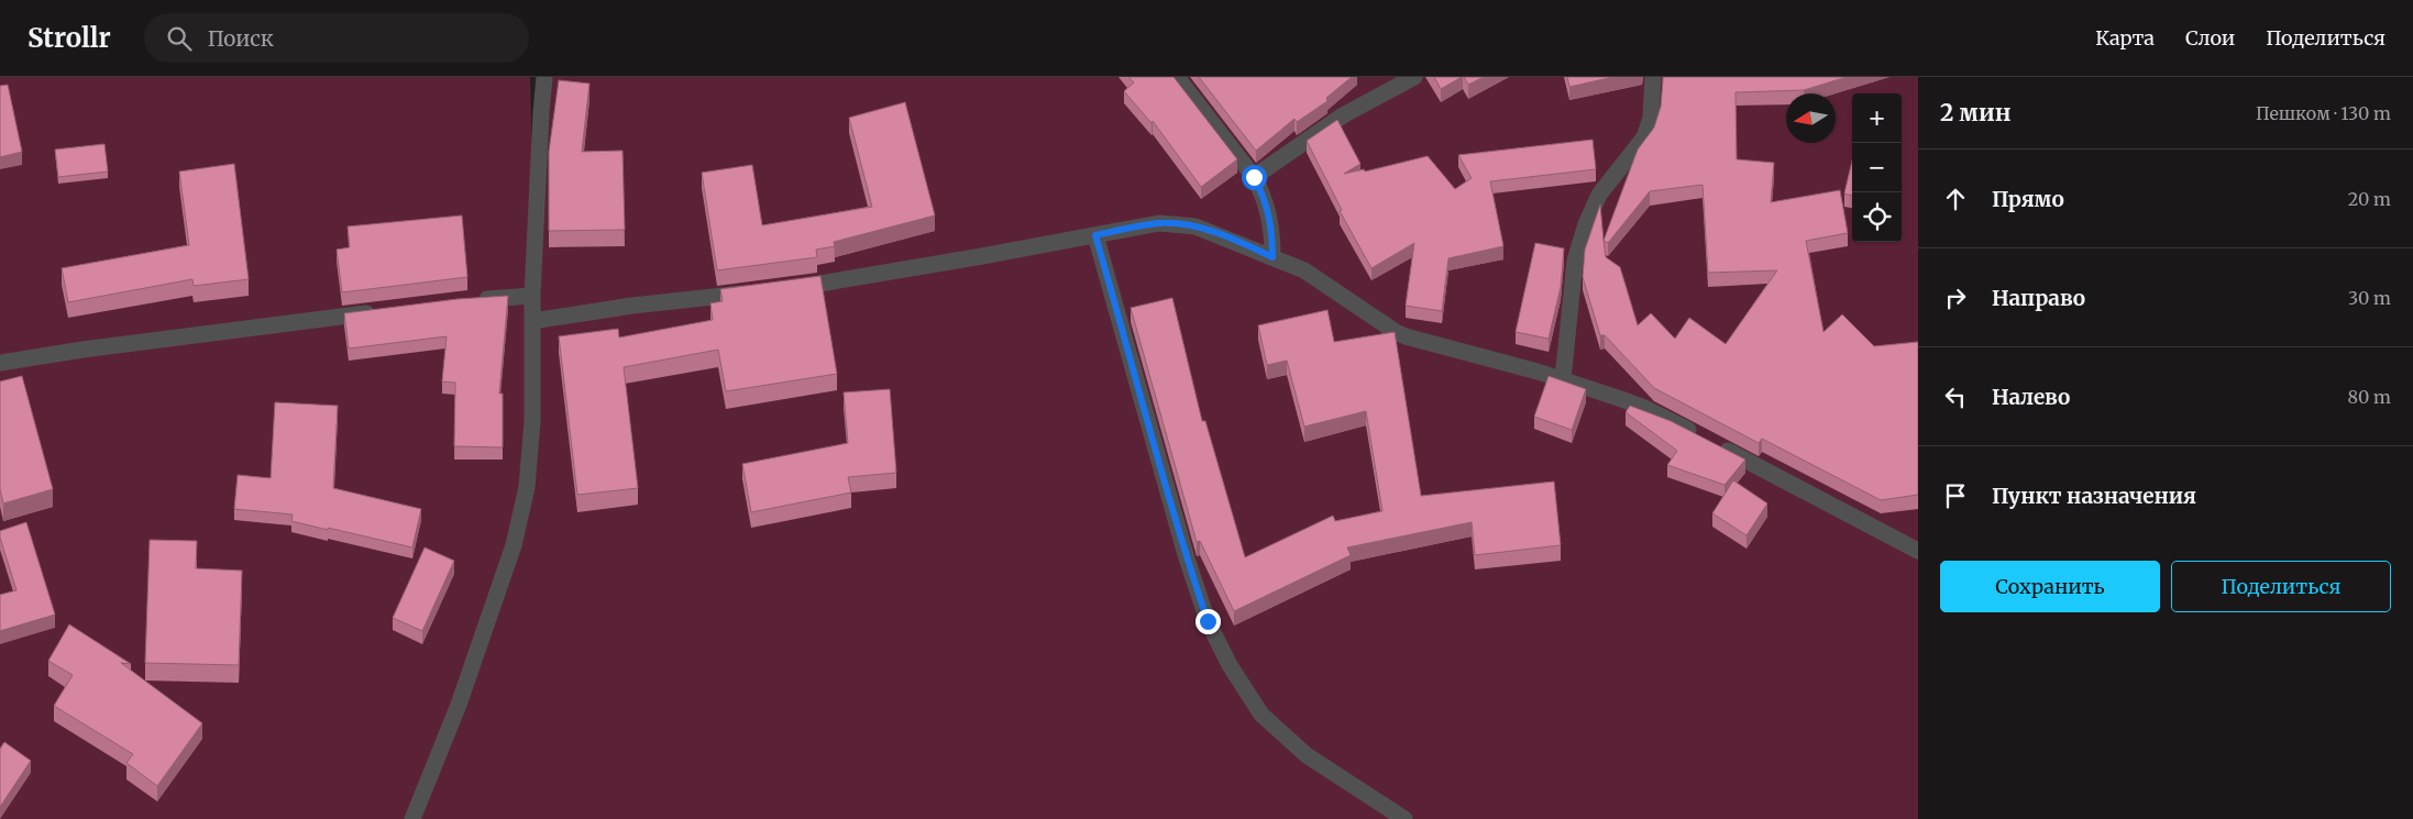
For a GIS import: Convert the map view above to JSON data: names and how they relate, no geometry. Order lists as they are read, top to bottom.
{
  "north": "left",
  "page": {
    "header": "Strollr",
    "search": "Поиск",
    "nav": ["Карта", "Слои", "Поделиться"],
    "heading": ["2 мин", "Пешком · 130 m"],
    "map_buttons": ["+", "−"],
    "list": [
      ["Прямо", "20 m"],
      ["Направо", "30 m"],
      ["Налево", "80 m"],
      "Пункт назначения"
    ],
    "buttons": ["Сохранить", "Поделиться"]
  }
}
